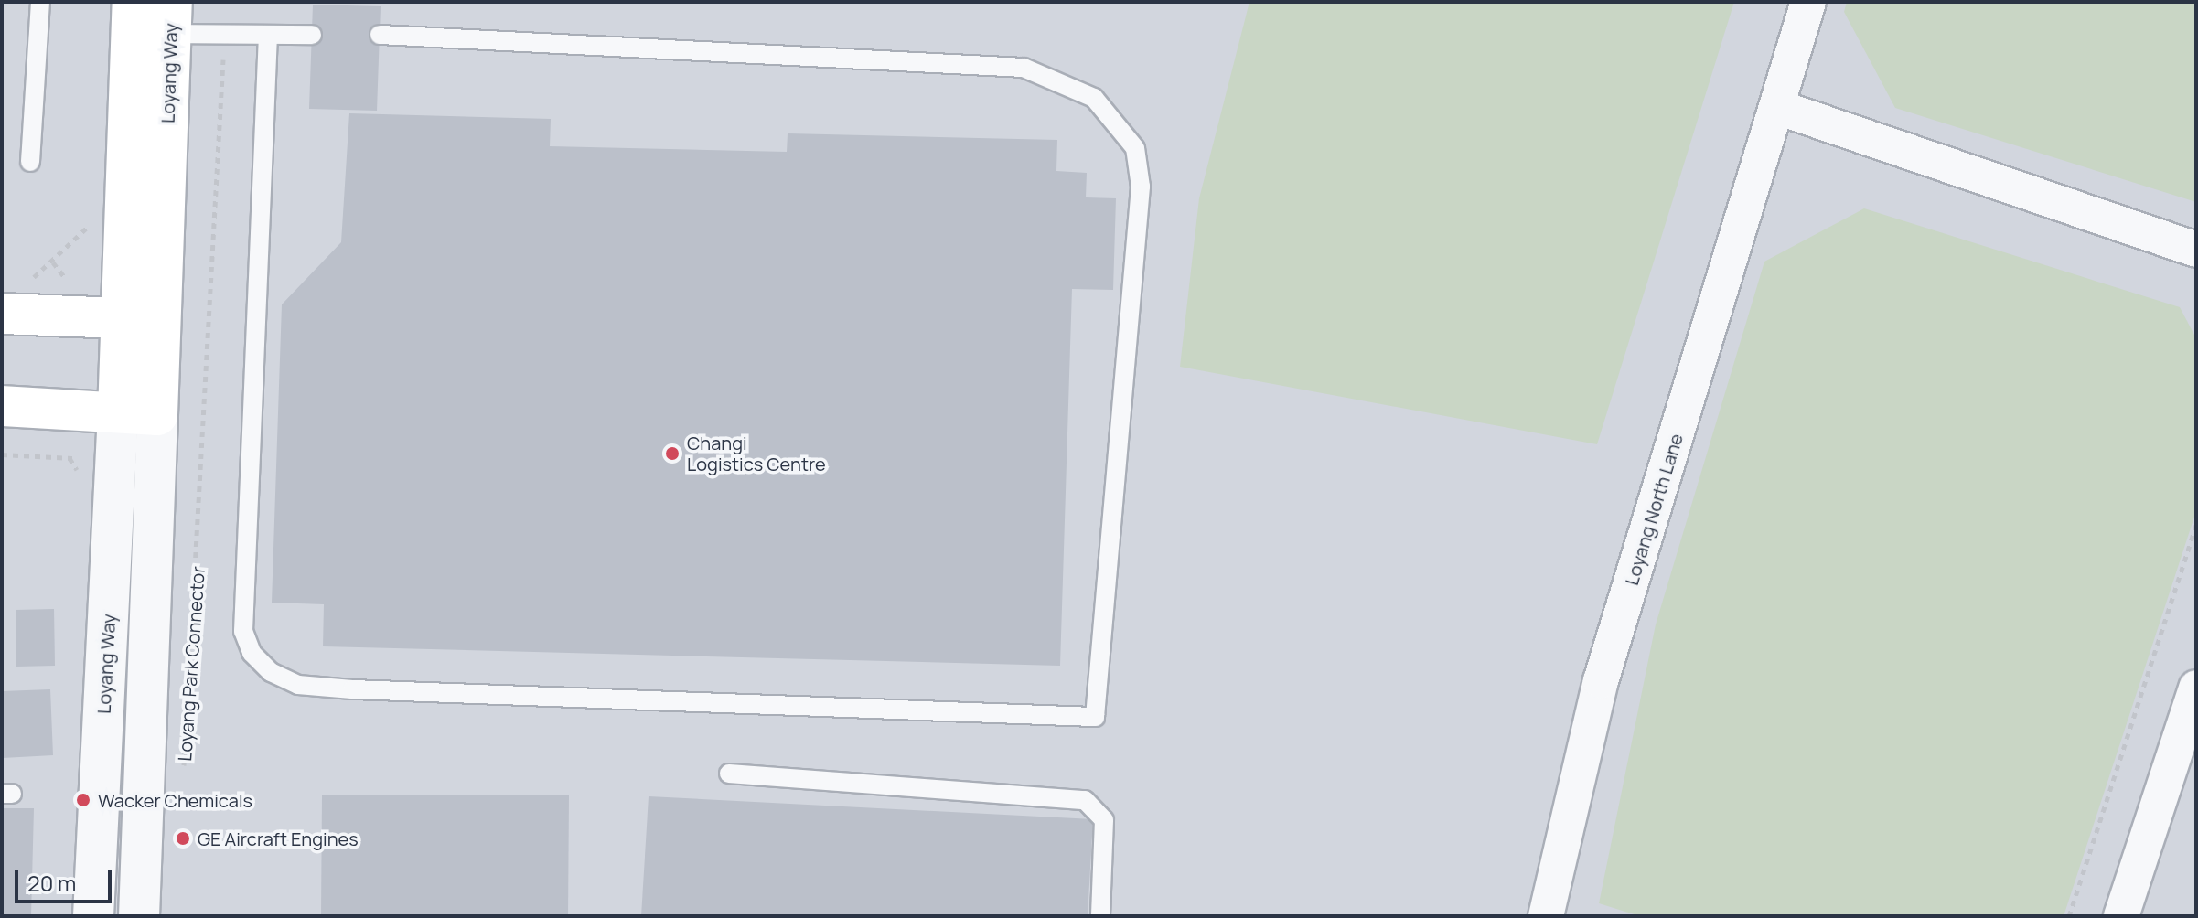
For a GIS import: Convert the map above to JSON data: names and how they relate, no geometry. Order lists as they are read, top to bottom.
{
  "streets": {
    "main road": ["Loyang Way"],
    "street": ["Loyang North Lane"],
    "path": ["Loyang Park Connector"]
  },
  "places": ["Changi Logistics Centre", "Wacker Chemicals", "GE Aircraft Engines"],
  "scale_bar": "20 m"
}
